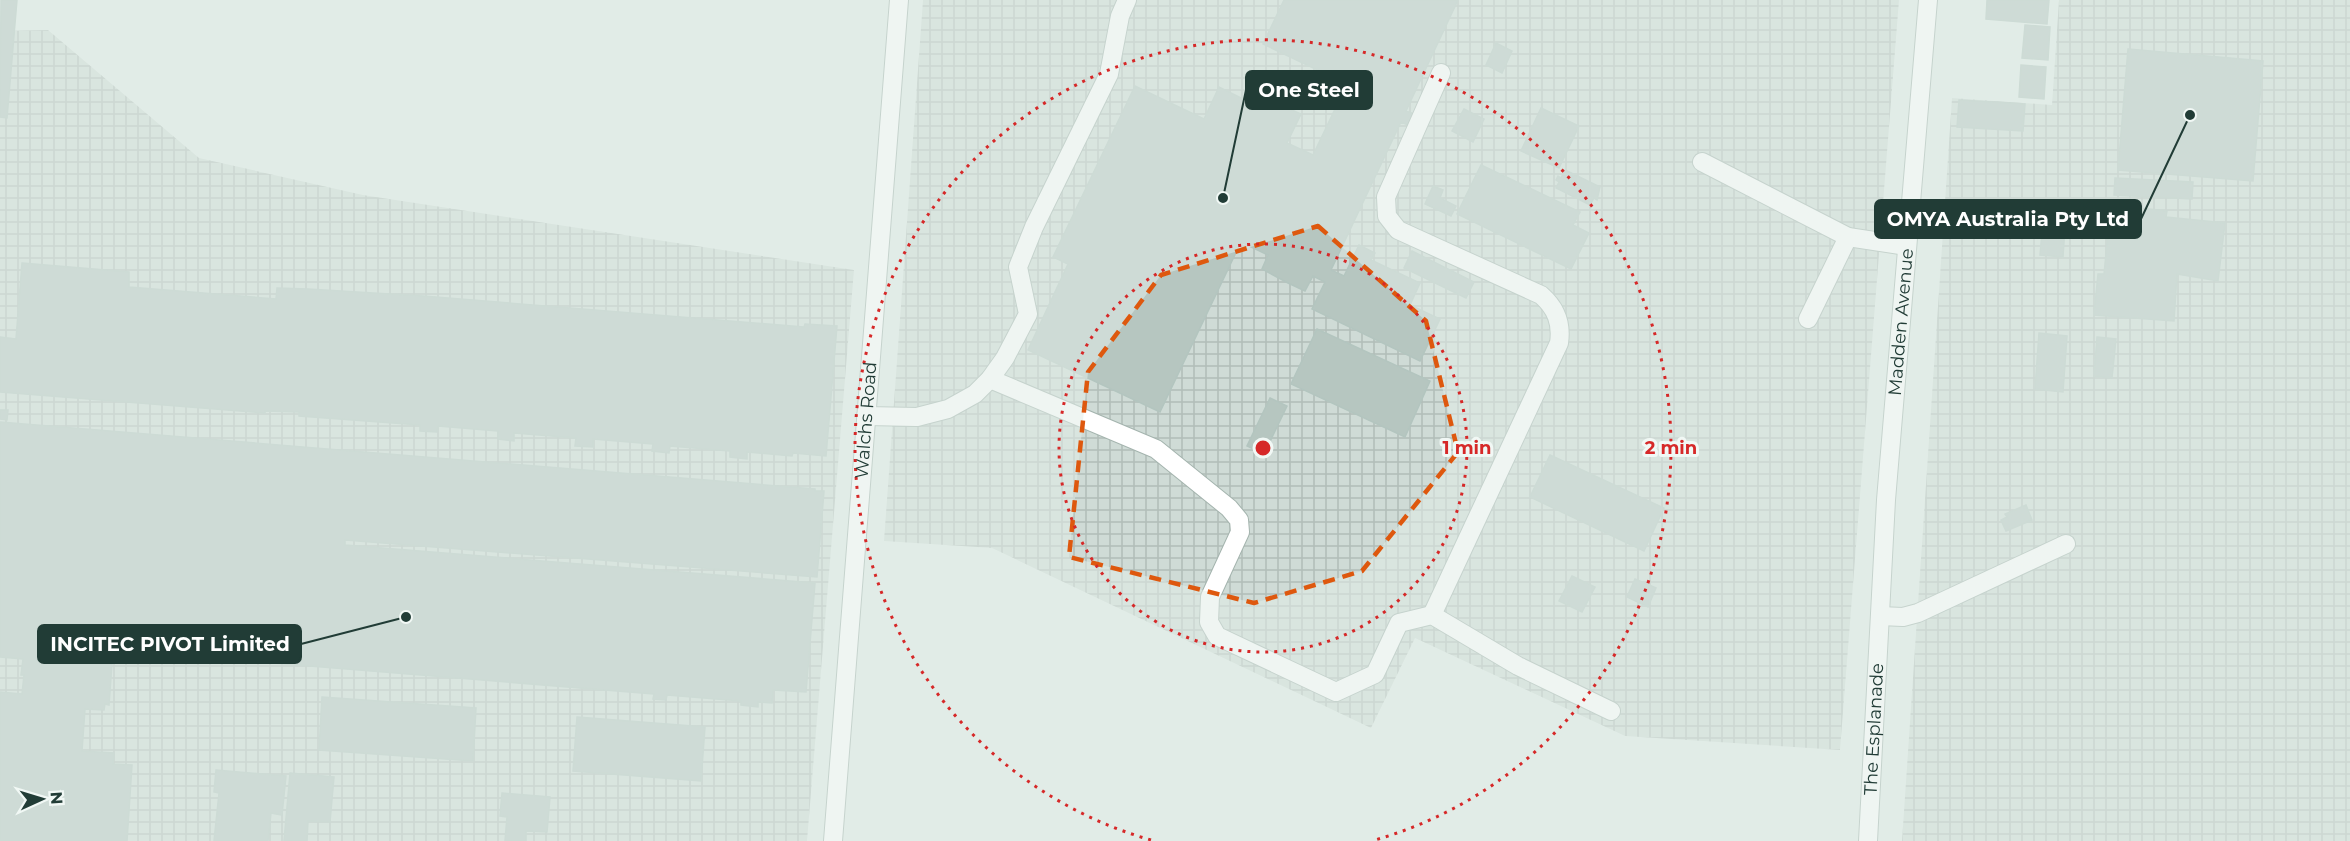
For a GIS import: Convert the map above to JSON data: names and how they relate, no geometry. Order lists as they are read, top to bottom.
{
  "streets": {
    "street": ["Madden Avenue", "Walchs Road", "The Esplanade"]
  },
  "crossings": [
    ["Madden Avenue", "The Esplanade"]
  ],
  "places": ["OMYA Australia Pty Ltd", "One Steel", "INCITEC PIVOT Limited"],
  "north": "right",
  "rings": ["1 min", "2 min"]
}
